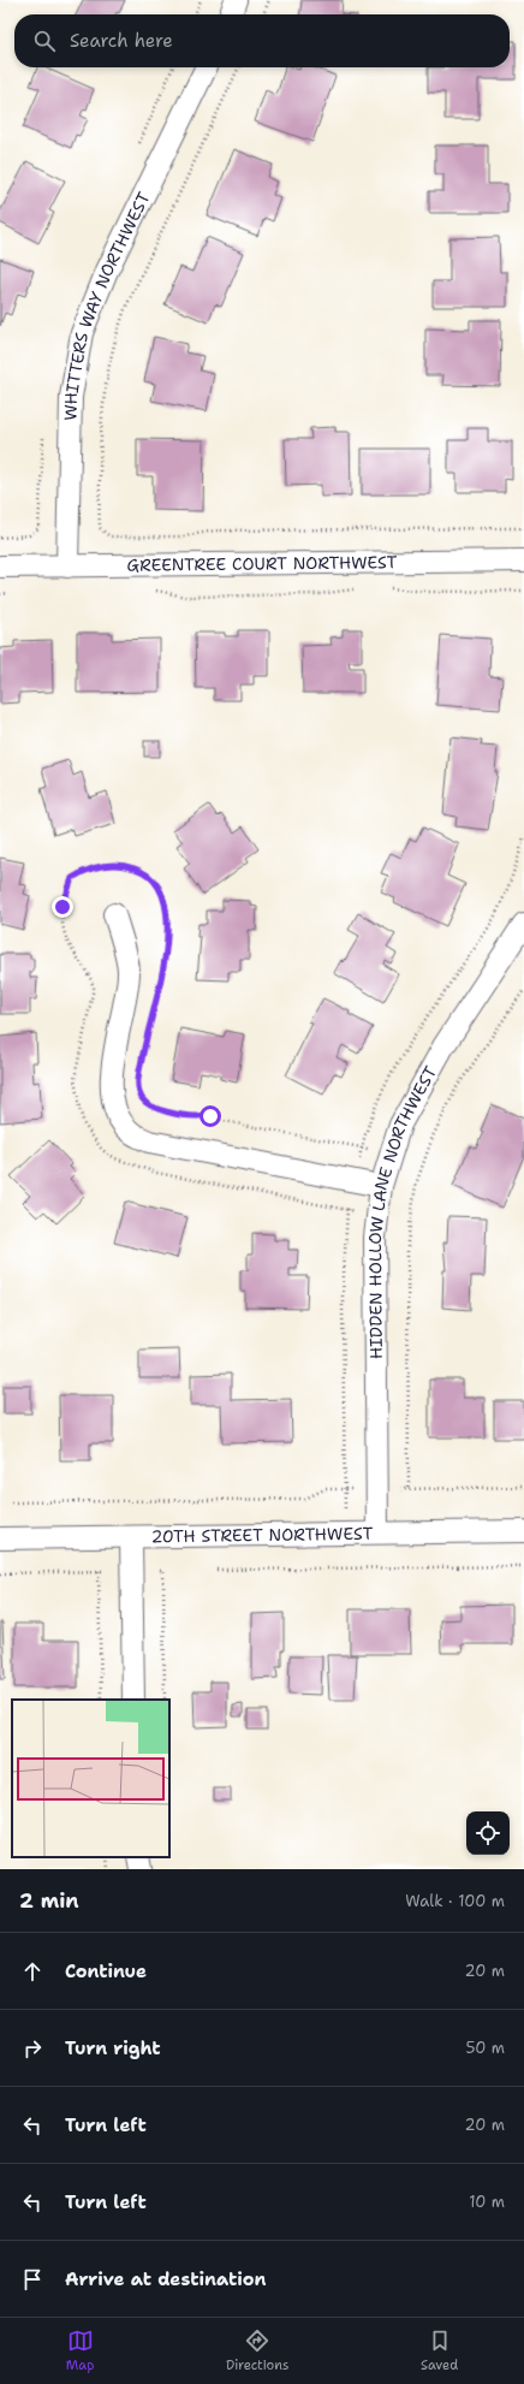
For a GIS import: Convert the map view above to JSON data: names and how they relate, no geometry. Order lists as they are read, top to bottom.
{
  "streets": {
    "street": [
      "WHITTERS WAY NORTHWEST",
      "GREENTREE COURT NORTHWEST",
      "HIDDEN HOLLOW LANE NORTHWEST",
      "20TH STREET NORTHWEST"
    ]
  },
  "crossings": [
    ["WHITTERS WAY NORTHWEST", "GREENTREE COURT NORTHWEST"],
    ["HIDDEN HOLLOW LANE NORTHWEST", "20TH STREET NORTHWEST"]
  ],
  "page": {
    "search": "Search here",
    "heading": ["2 min", "Walk · 100 m"],
    "list": [
      ["Continue", "20 m"],
      ["Turn right", "50 m"],
      ["Turn left", "20 m"],
      ["Turn left", "10 m"],
      "Arrive at destination"
    ],
    "nav": ["Map", "Directions", "Saved"]
  }
}
